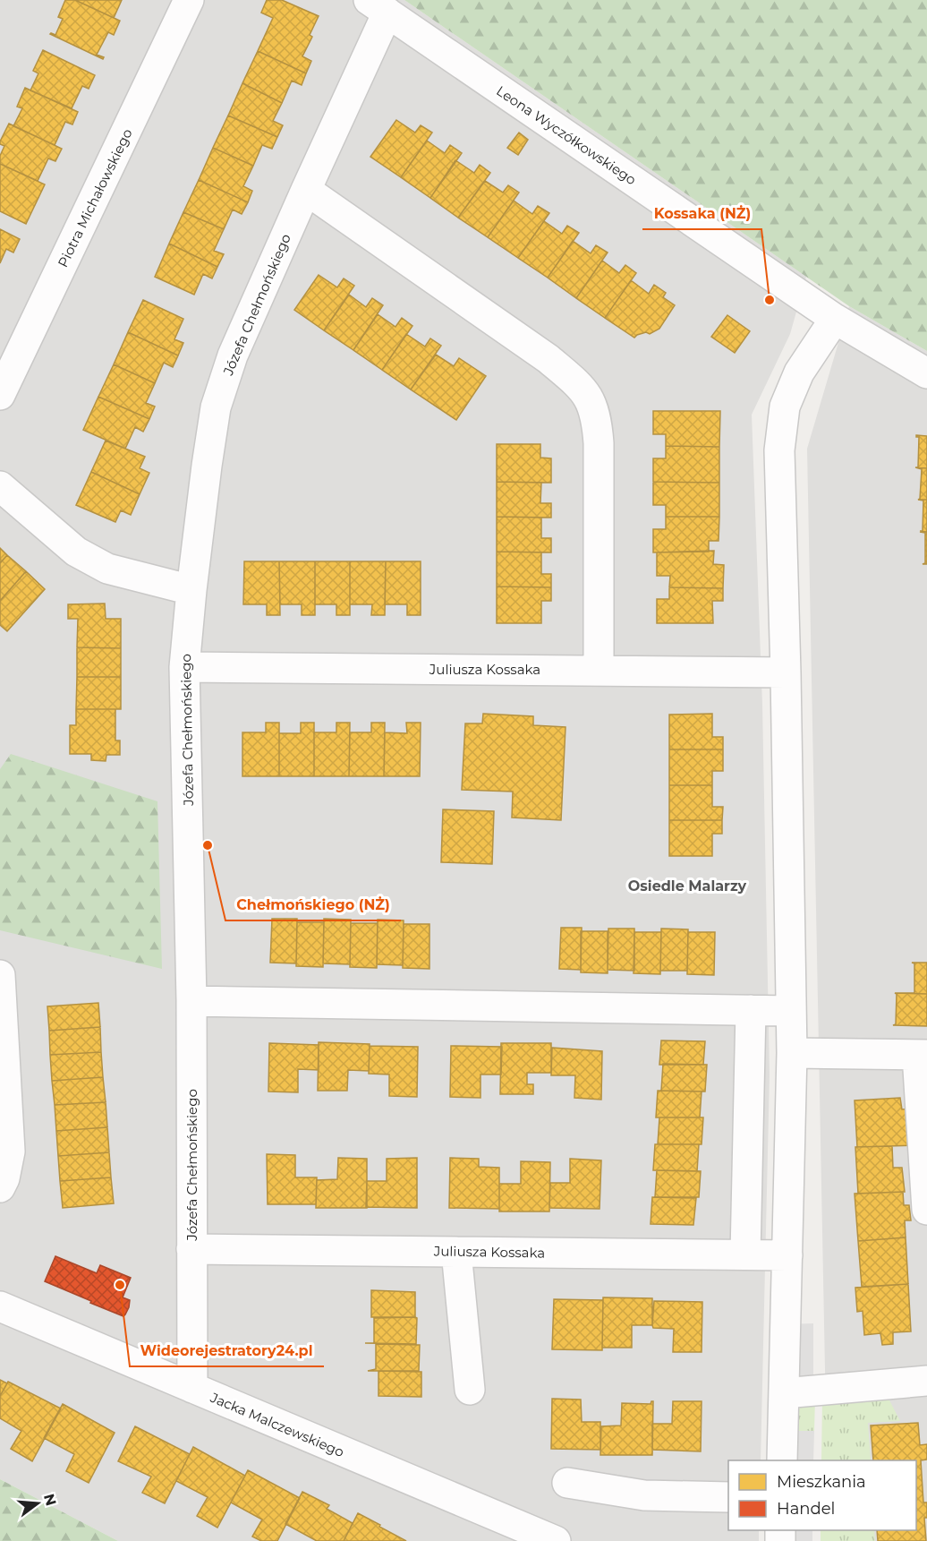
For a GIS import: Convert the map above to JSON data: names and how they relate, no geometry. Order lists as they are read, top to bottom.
{
  "streets": {
    "street": [
      "Leona Wyczółkowskiego",
      "Piotra Michałowskiego",
      "Józefa Chełmońskiego",
      "Juliusza Kossaka",
      "Jacka Malczewskiego"
    ]
  },
  "crossings": [
    ["Leona Wyczółkowskiego", "Józefa Chełmońskiego"],
    ["Józefa Chełmońskiego", "Juliusza Kossaka"],
    ["Józefa Chełmońskiego", "Jacka Malczewskiego"]
  ],
  "districts": ["Osiedle Malarzy"],
  "places": ["Kossaka (NŻ)", "Chełmońskiego (NŻ)", "Wideorejestratory24.pl"],
  "legend": ["Mieszkania", "Handel"],
  "north": "right"
}
